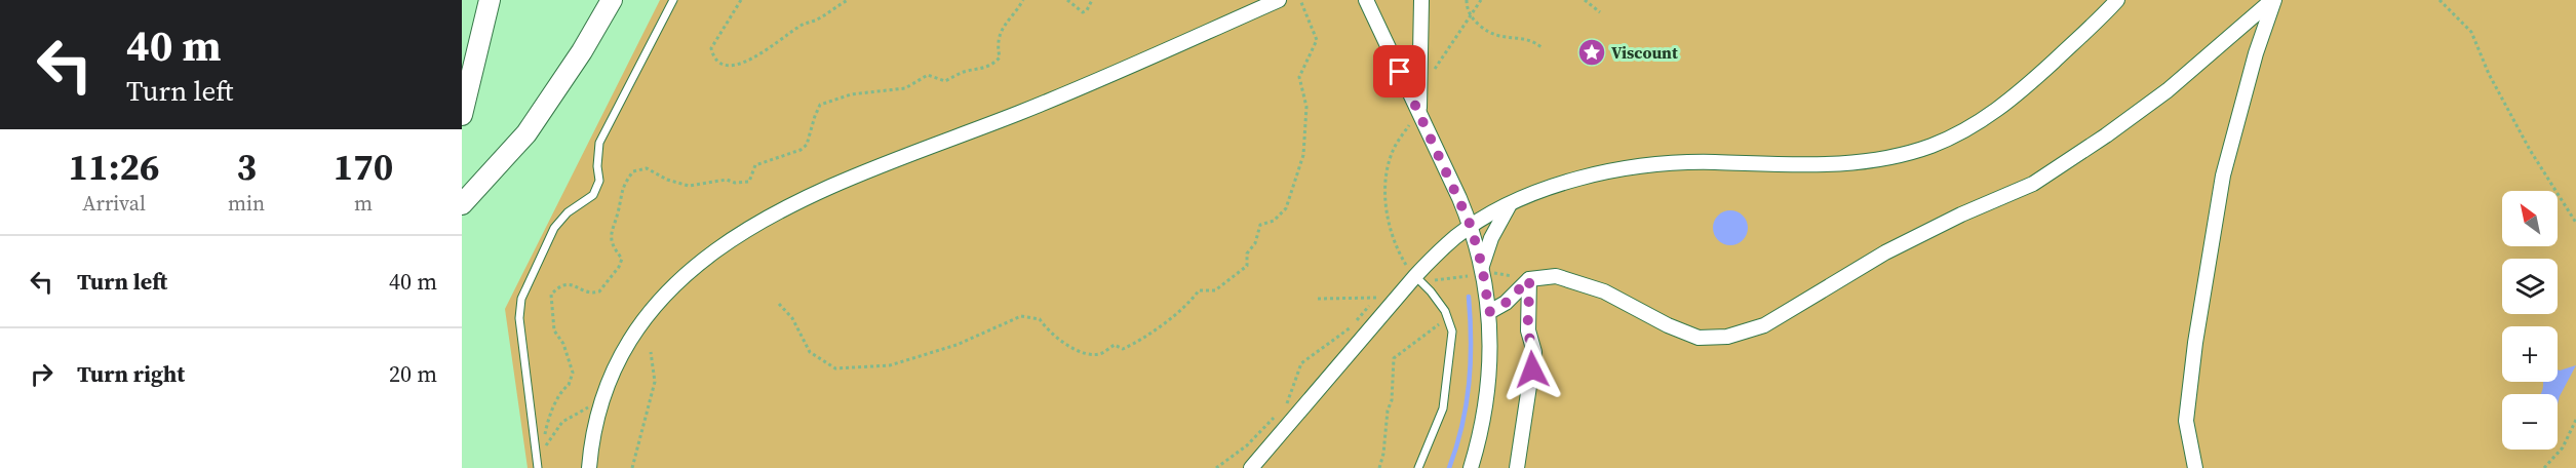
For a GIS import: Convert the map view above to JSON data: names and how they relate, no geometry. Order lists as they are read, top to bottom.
{
  "places": {
    "place": ["Viscount"]
  },
  "north": "top left",
  "page": {
    "turn": ["40 m", "Turn left"],
    "eta": [
      "11:26",
      "Arrival",
      "3",
      "min",
      "170",
      "m"
    ],
    "map_buttons": ["+", "−"],
    "list": [
      {
        "name": "Turn left",
        "value": "40 m"
      },
      {
        "name": "Turn right",
        "value": "20 m"
      }
    ]
  }
}
